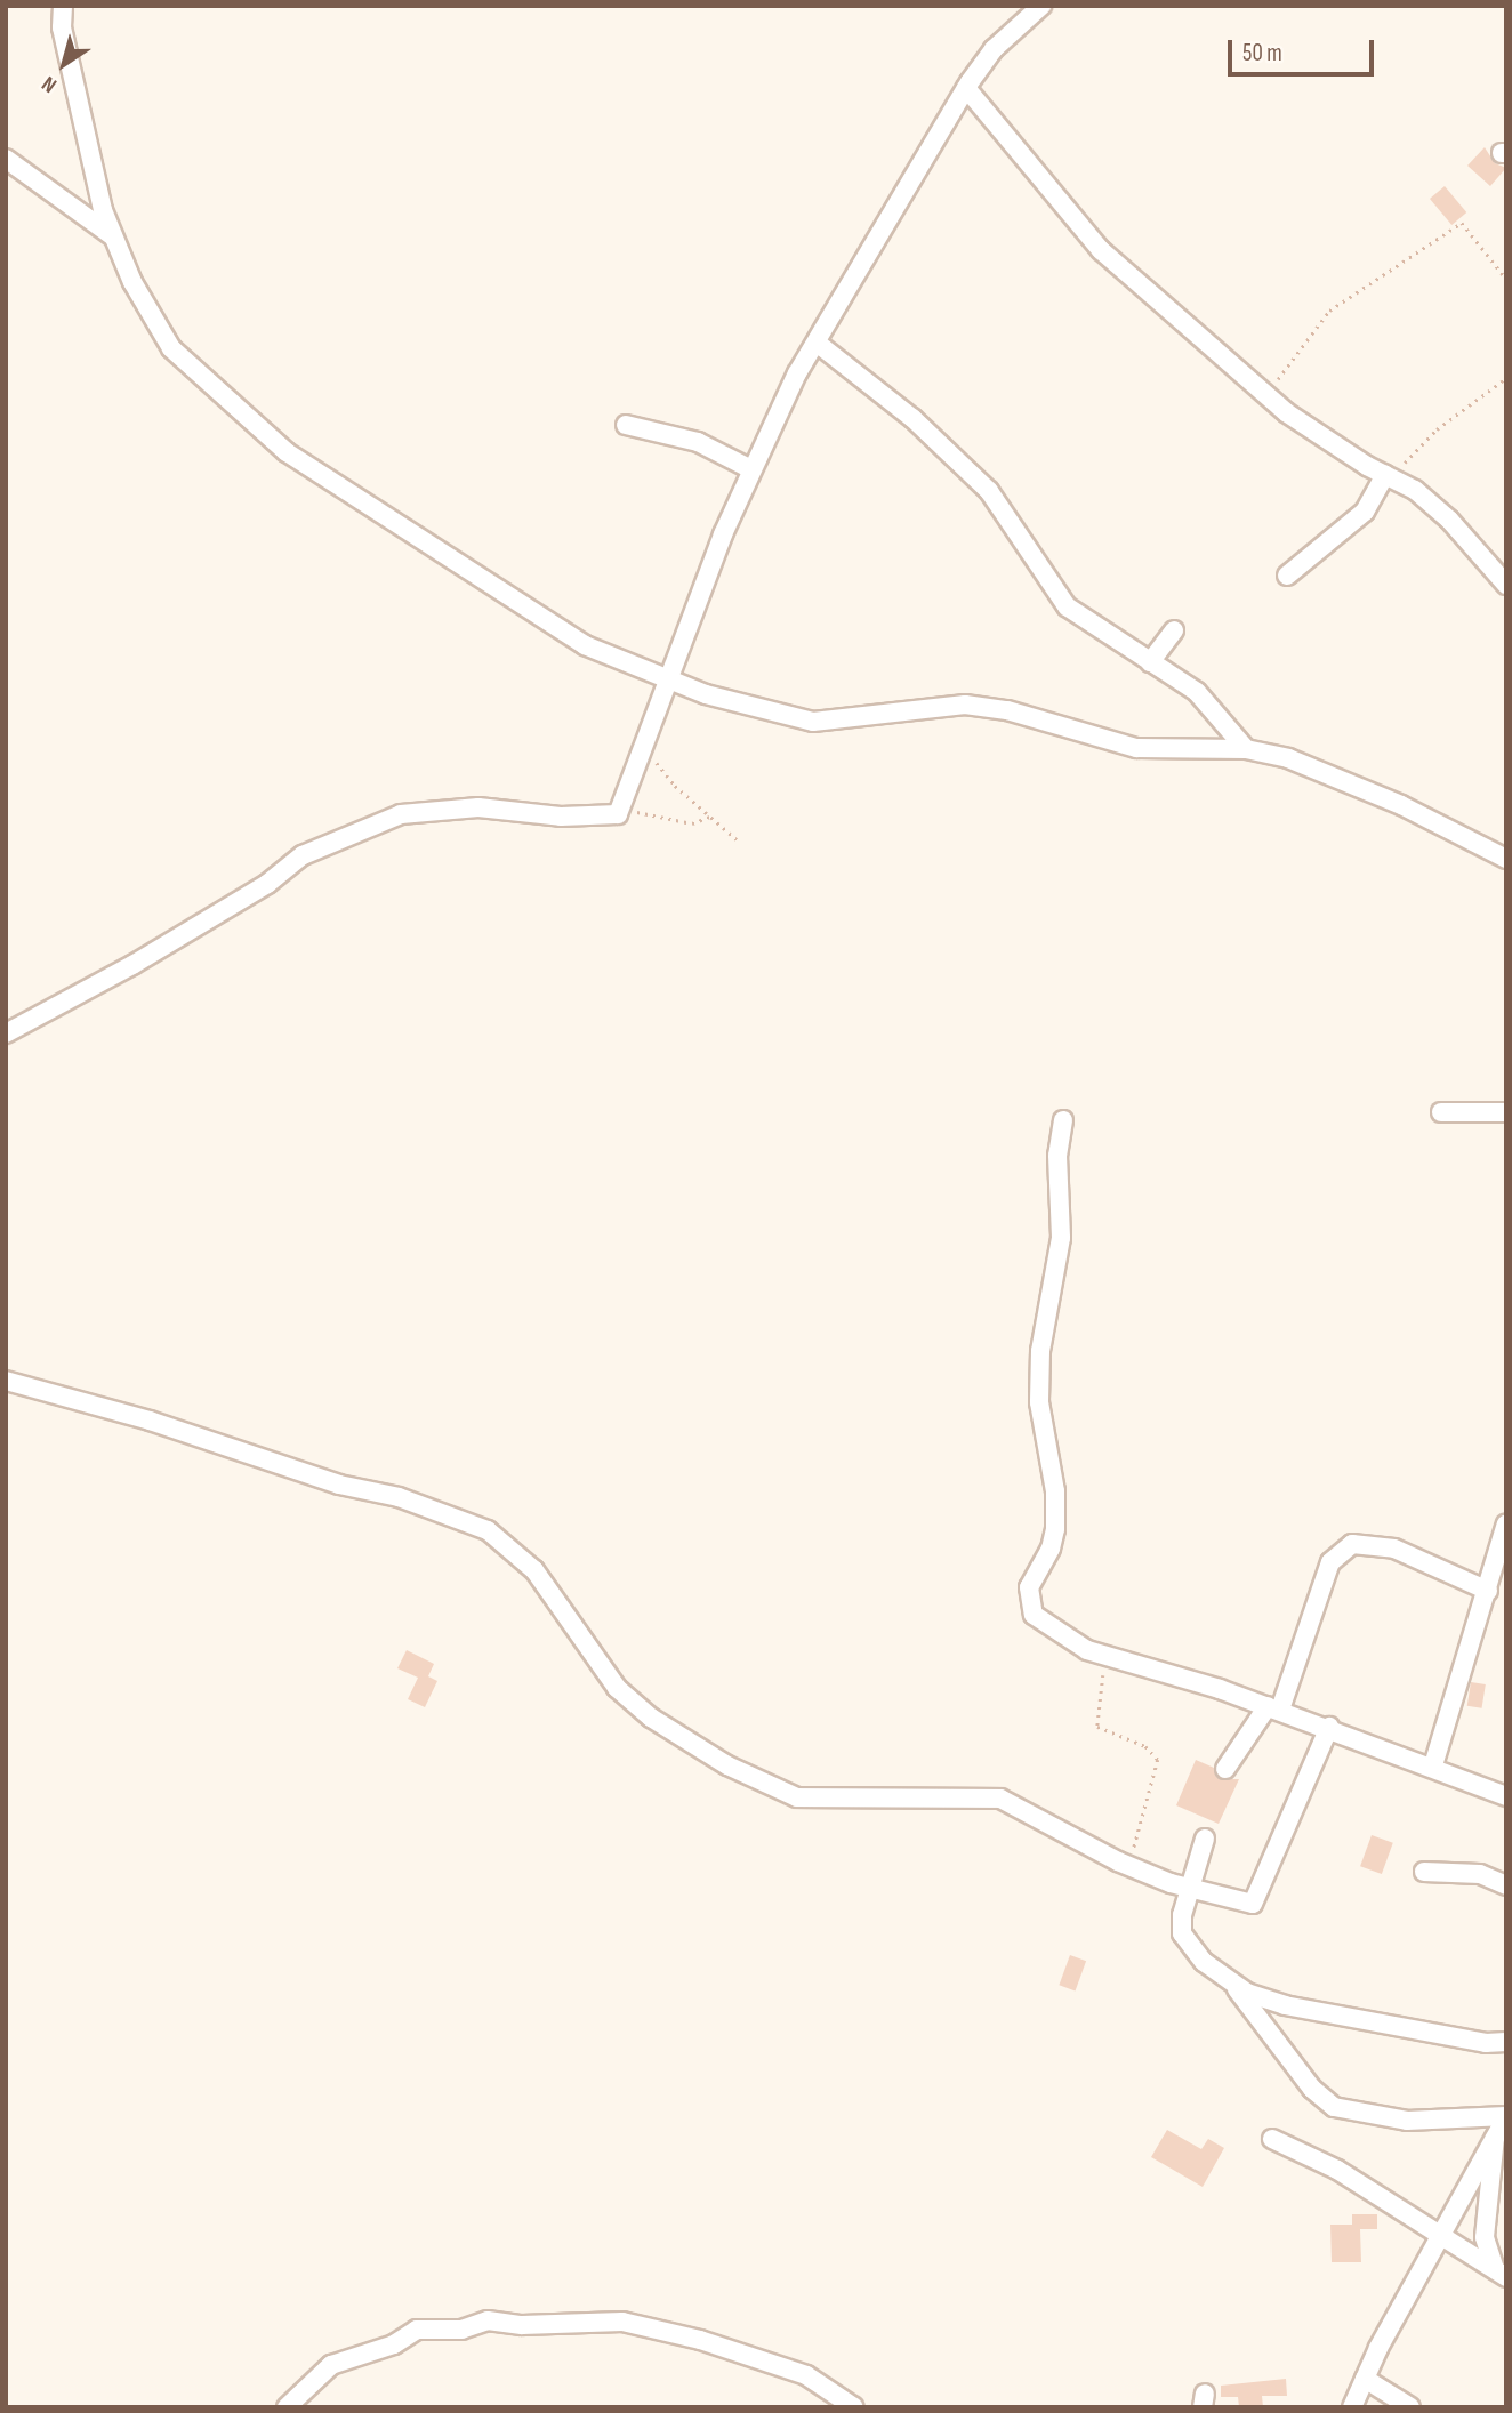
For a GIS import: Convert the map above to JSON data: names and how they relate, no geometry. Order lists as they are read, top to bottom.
{
  "scale_bar": "50 m",
  "north": "bottom left"
}
